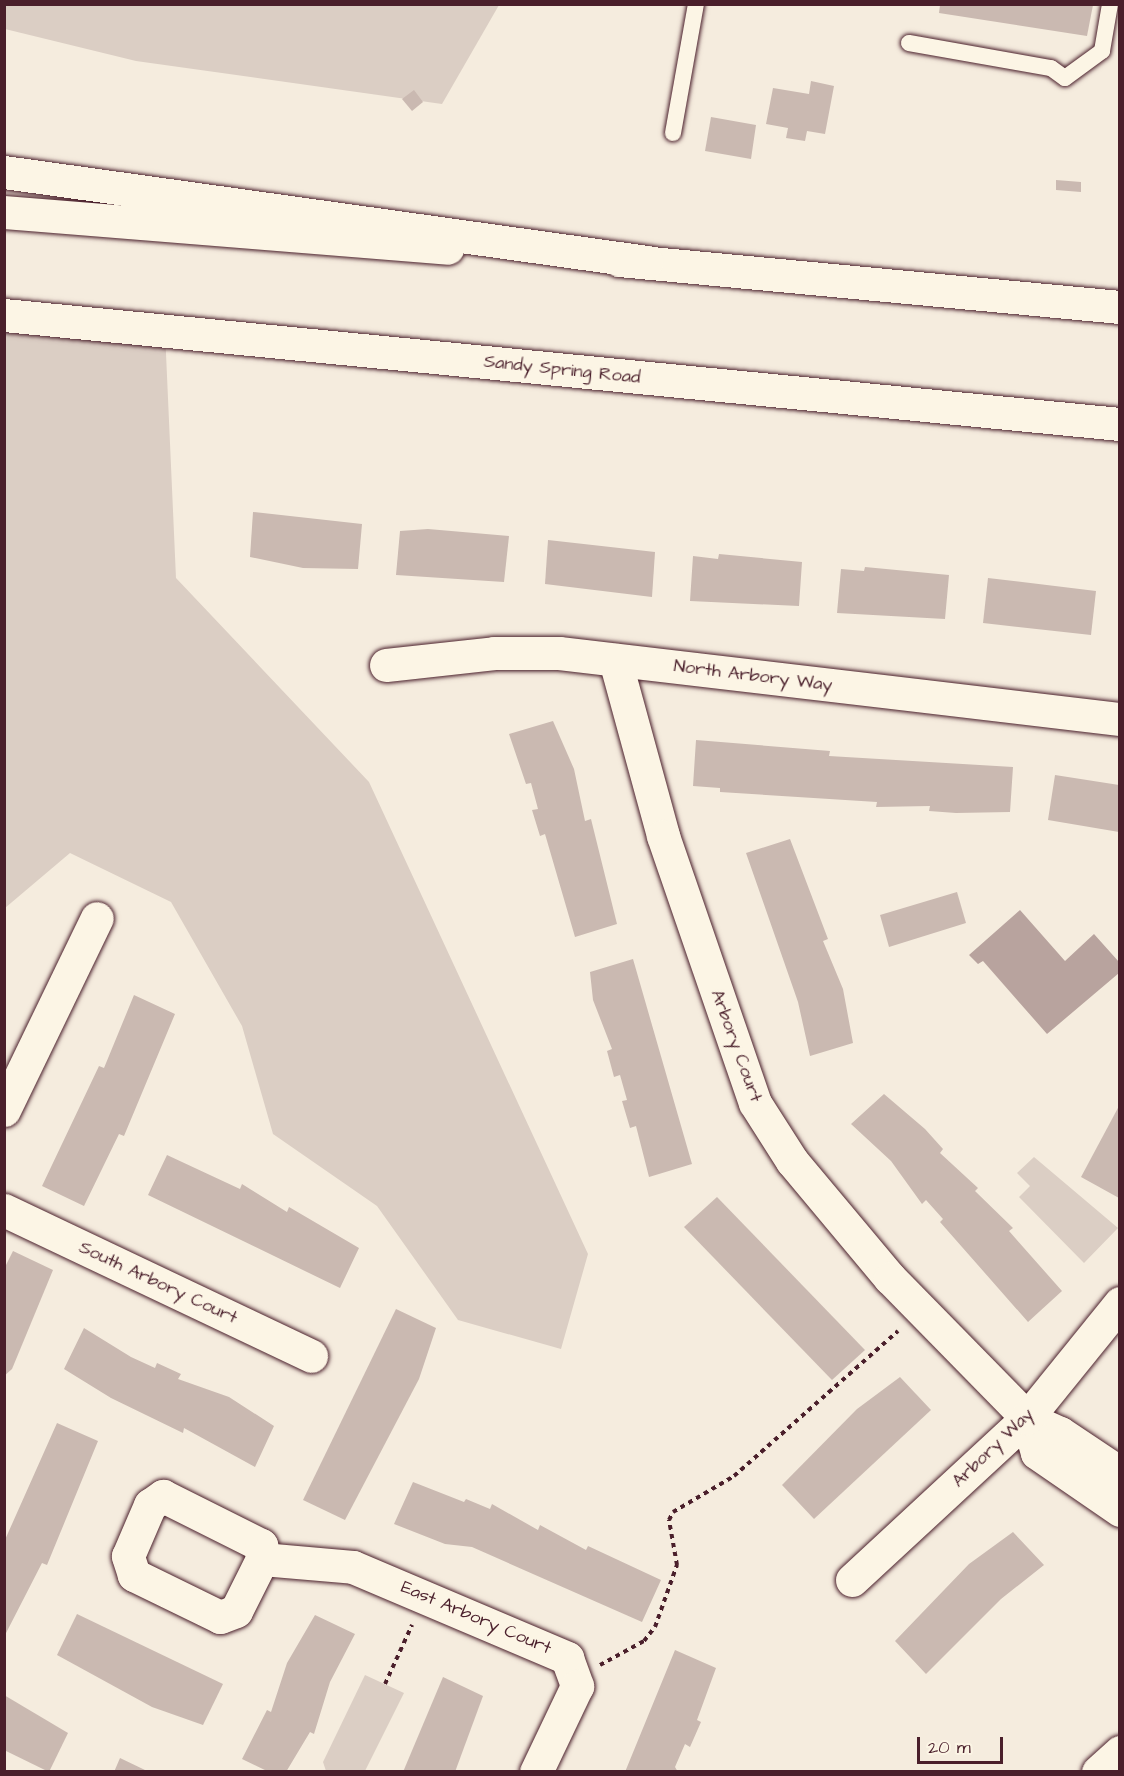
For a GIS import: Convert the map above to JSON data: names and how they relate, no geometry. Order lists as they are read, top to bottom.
{
  "streets": {
    "main road": [
      "Sandy Spring Road",
      "North Arbory Way",
      "Arbory Court",
      "South Arbory Court",
      "Arbory Way",
      "East Arbory Court"
    ]
  },
  "crossings": [
    ["North Arbory Way", "Arbory Court"],
    ["Arbory Court", "Arbory Way"]
  ],
  "scale_bar": "20 m"
}
